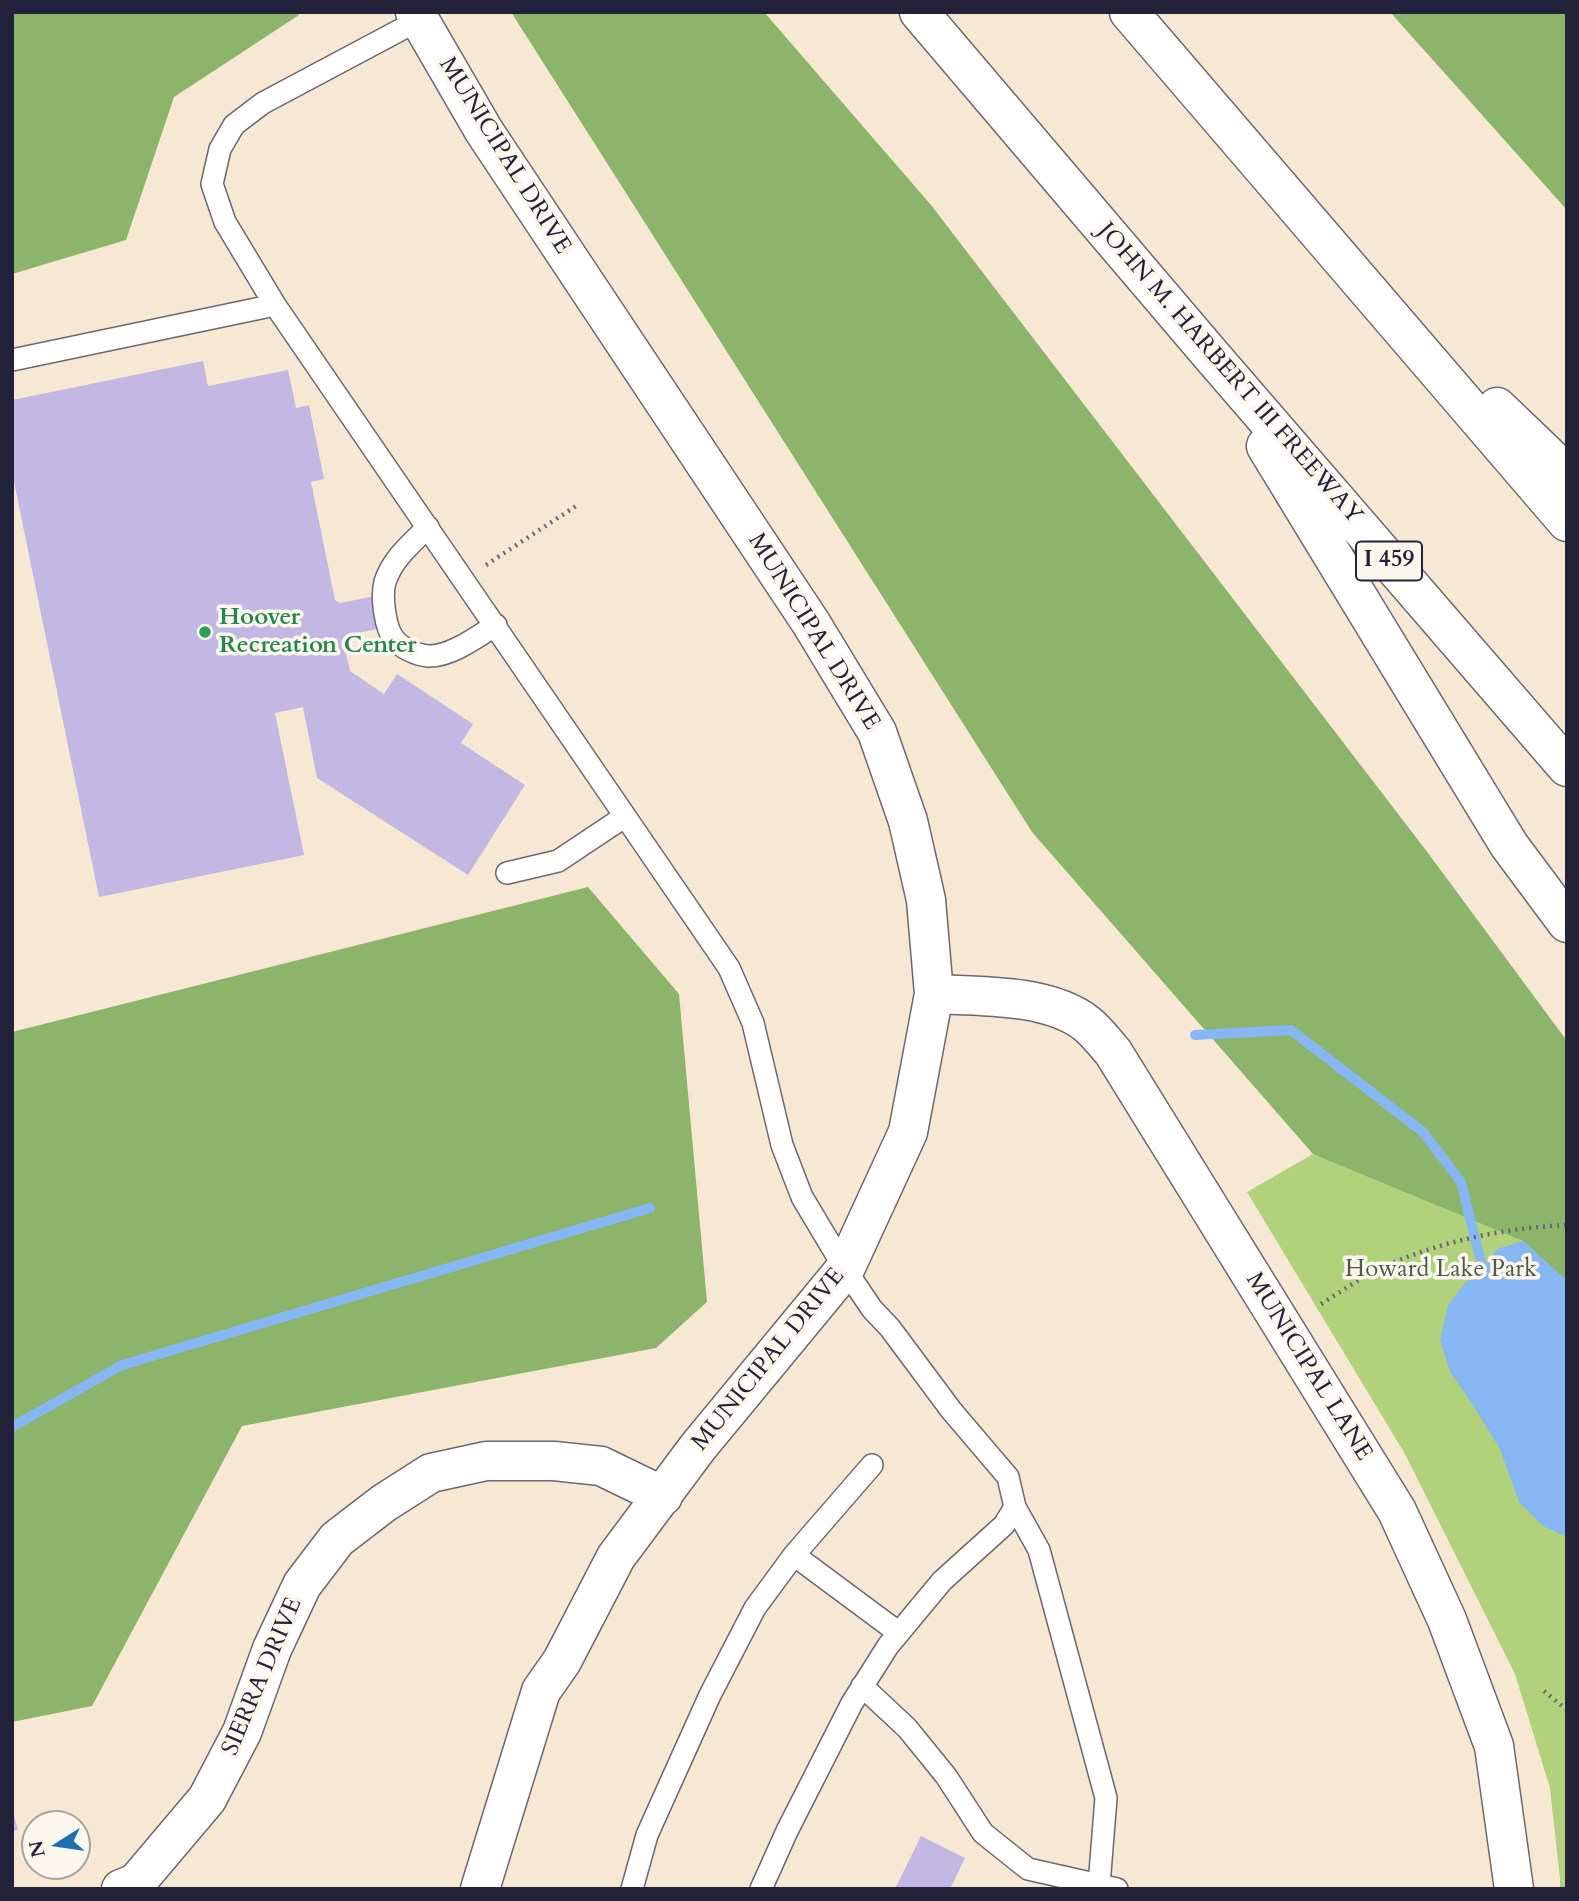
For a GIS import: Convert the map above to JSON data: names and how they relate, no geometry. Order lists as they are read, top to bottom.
{
  "streets": {
    "main road": [
      "MUNICIPAL DRIVE",
      "JOHN M. HARBERT III FREEWAY",
      "I 459",
      "MUNICIPAL LANE",
      "SIERRA DRIVE"
    ]
  },
  "crossings": [
    ["MUNICIPAL DRIVE", "MUNICIPAL LANE"],
    ["MUNICIPAL DRIVE", "SIERRA DRIVE"]
  ],
  "parks": ["Howard Lake Park"],
  "places": ["Hoover Recreation Center"],
  "north": "left"
}
